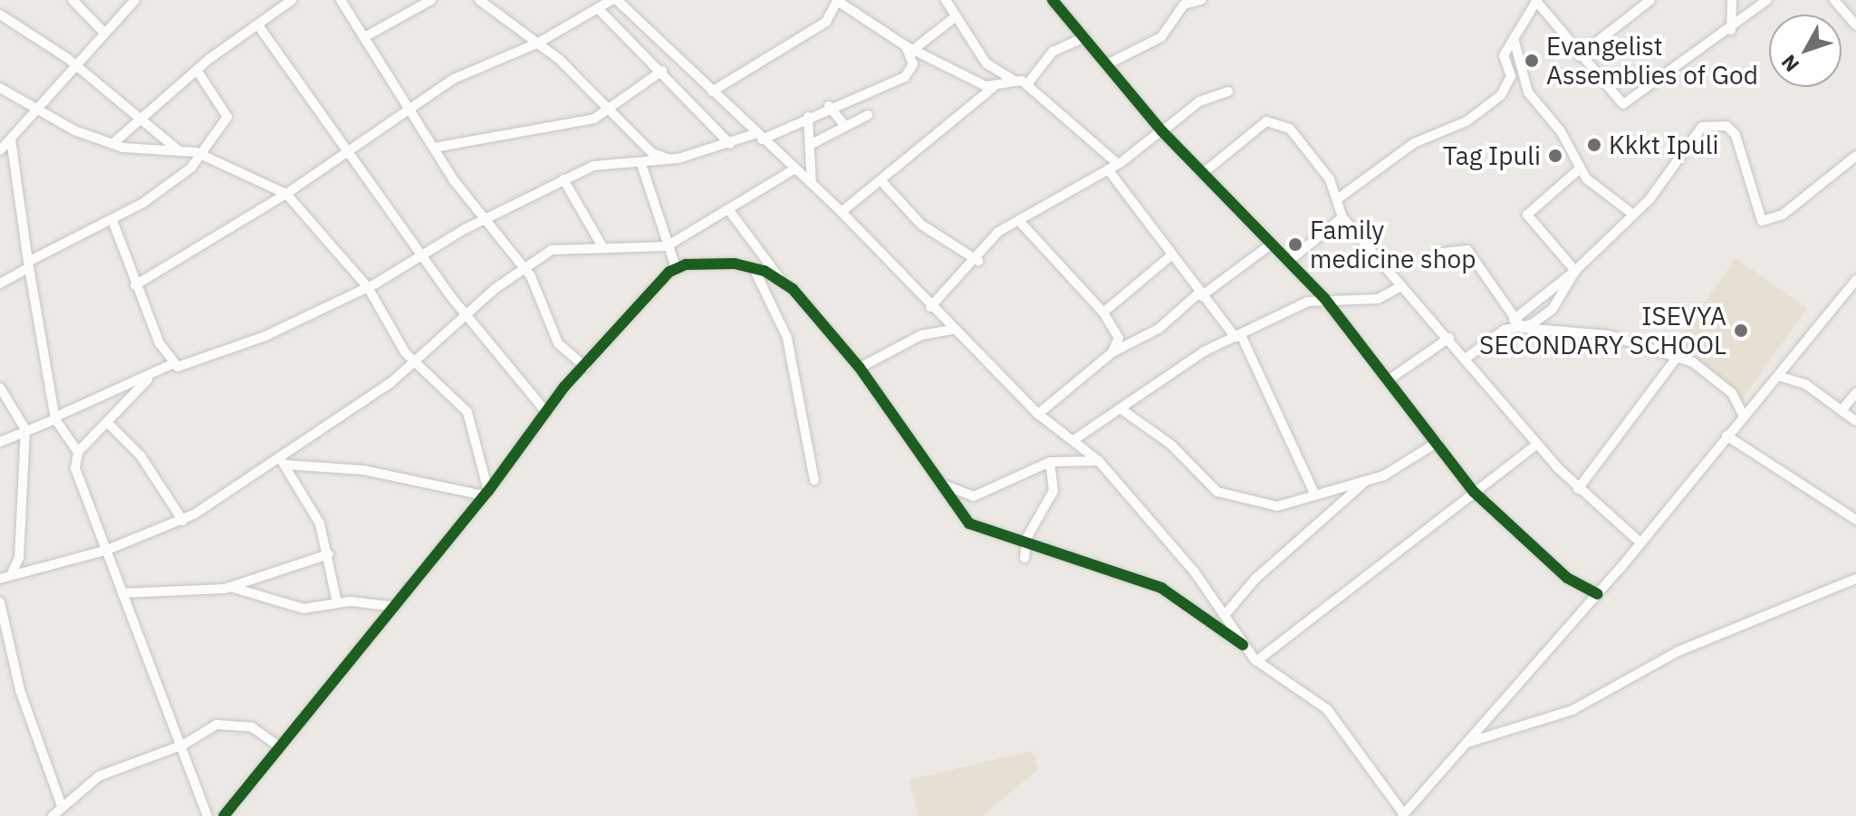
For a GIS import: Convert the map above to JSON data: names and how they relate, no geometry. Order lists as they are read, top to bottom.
{
  "places": [
    "Evangelist Assemblies of God",
    "Kkkt Ipuli",
    "Tag Ipuli",
    "Family medicine shop",
    "ISEVYA SECONDARY SCHOOL"
  ],
  "north": "bottom left"
}
